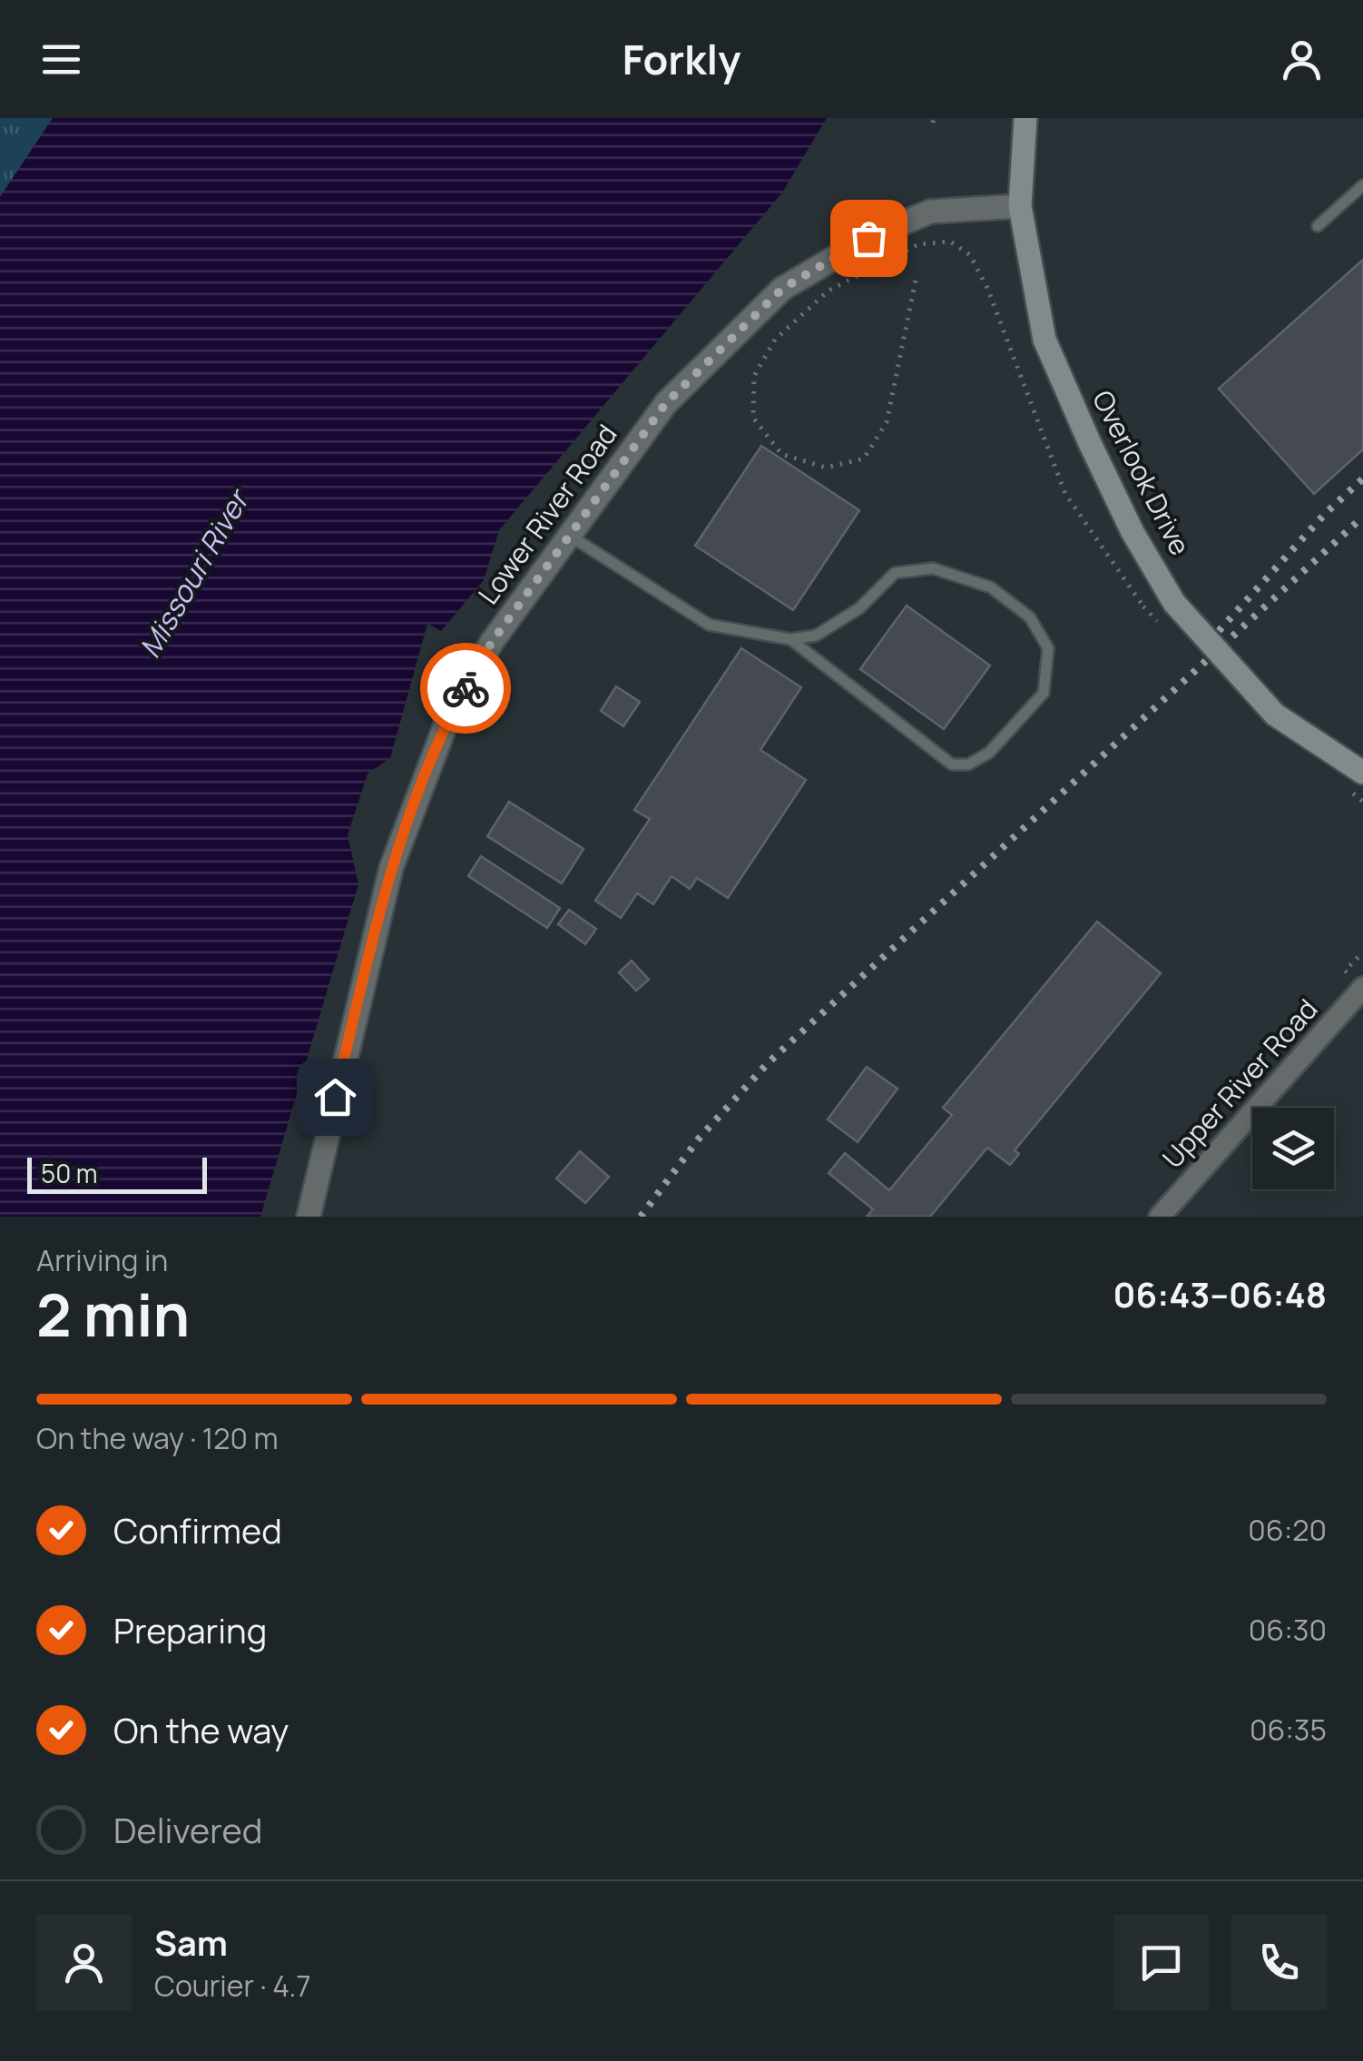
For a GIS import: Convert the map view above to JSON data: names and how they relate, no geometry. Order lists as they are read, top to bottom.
{
  "streets": {
    "main road": ["Overlook Drive"],
    "street": ["Lower River Road", "Upper River Road"]
  },
  "crossings": [
    ["Overlook Drive", "Lower River Road"]
  ],
  "water": ["Missouri River"],
  "scale_bar": "50 m",
  "page": {
    "header": "Forkly",
    "scale": "50 m",
    "heading": ["2 min", "Arriving in", "06:43–06:48"],
    "panel": ["Sam", "Courier · 4.7"],
    "bar": "On the way · 120 m",
    "list": [
      ["Confirmed", "06:20"],
      ["Preparing", "06:30"],
      ["On the way", "06:35"],
      "Delivered"
    ]
  }
}
